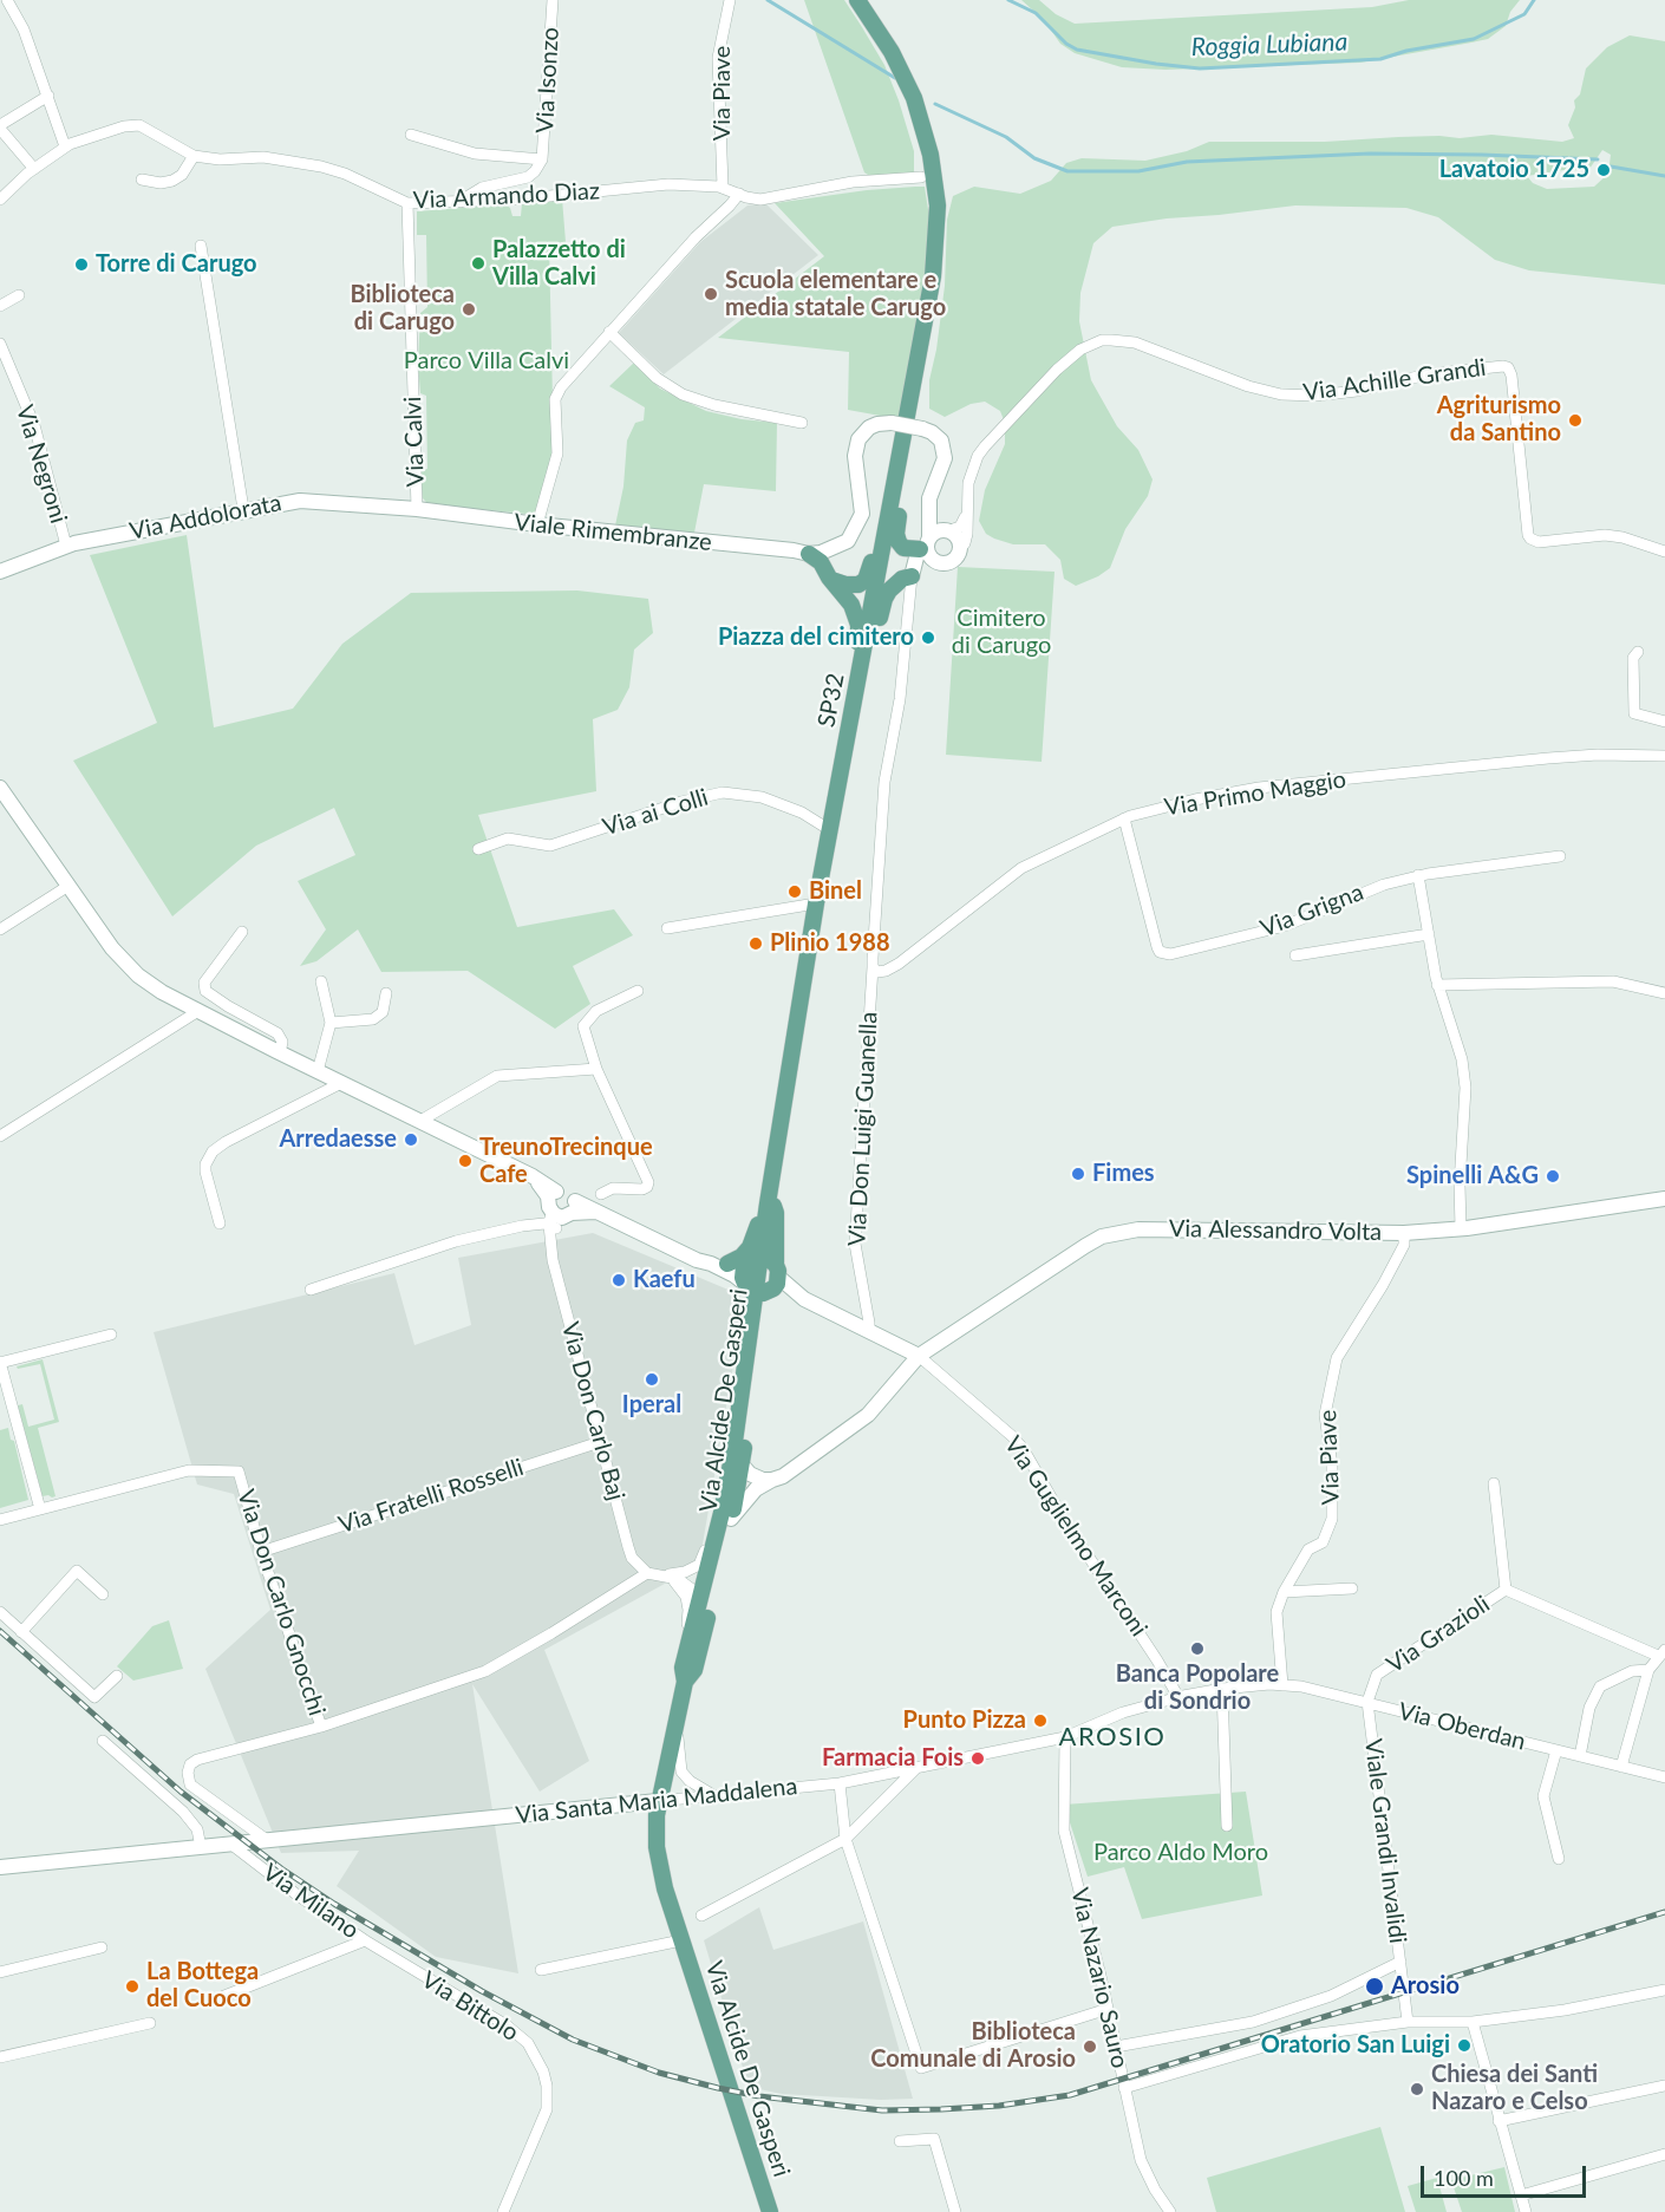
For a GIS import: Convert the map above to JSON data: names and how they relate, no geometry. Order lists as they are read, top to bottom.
{
  "streets": {
    "main road": ["SP32", "Via Alcide De Gasperi"],
    "street": [
      "Via Isonzo",
      "Via Piave",
      "Via Armando Diaz",
      "Via Achille Grandi",
      "Via Calvi",
      "Via Negroni",
      "Via Addolorata",
      "Viale Rimembranze",
      "Via Primo Maggio",
      "Via ai Colli",
      "Via Grigna",
      "Via Don Luigi Guanella",
      "Via Alessandro Volta",
      "Via Don Carlo Baj",
      "Via Fratelli Rosselli",
      "Via Guglielmo Marconi",
      "Via Don Carlo Gnocchi",
      "Via Grazioli",
      "Via Oberdan",
      "Via Santa Maria Maddalena",
      "Viale Grandi Invalidi",
      "Via Milano",
      "Via Nazario Sauro",
      "Via Bittolo"
    ]
  },
  "crossings": [
    ["Via Isonzo", "Via Armando Diaz"],
    ["Via Piave", "Via Armando Diaz"],
    ["Via Piave", "Via Alessandro Volta"],
    ["Via Piave", "Via Oberdan"],
    ["Via Piave", "Via Santa Maria Maddalena"],
    ["Via Armando Diaz", "Via Calvi"],
    ["Via Calvi", "Via Addolorata"],
    ["Via Calvi", "Viale Rimembranze"],
    ["Via Negroni", "Via Addolorata"],
    ["Via Addolorata", "Viale Rimembranze"],
    ["SP32", "Via Alcide De Gasperi"],
    ["Via Primo Maggio", "Via Grigna"],
    ["Via Primo Maggio", "Via Don Luigi Guanella"],
    ["Via ai Colli", "Via Alcide De Gasperi"],
    ["Via Don Luigi Guanella", "Via Guglielmo Marconi"],
    ["Via Alessandro Volta", "Via Alcide De Gasperi"],
    ["Via Alessandro Volta", "Via Guglielmo Marconi"],
    ["Via Alcide De Gasperi", "Via Guglielmo Marconi"],
    ["Via Alcide De Gasperi", "Via Santa Maria Maddalena"],
    ["Via Don Carlo Baj", "Via Fratelli Rosselli"],
    ["Via Fratelli Rosselli", "Via Don Carlo Gnocchi"],
    ["Via Guglielmo Marconi", "Via Santa Maria Maddalena"],
    ["Via Don Carlo Gnocchi", "Via Santa Maria Maddalena"],
    ["Via Grazioli", "Via Oberdan"],
    ["Via Grazioli", "Viale Grandi Invalidi"],
    ["Via Oberdan", "Via Santa Maria Maddalena"],
    ["Via Oberdan", "Viale Grandi Invalidi"],
    ["Via Santa Maria Maddalena", "Via Milano"],
    ["Via Santa Maria Maddalena", "Via Nazario Sauro"],
    ["Via Milano", "Via Bittolo"]
  ],
  "districts": ["AROSIO"],
  "water": ["Roggia Lubiana"],
  "parks": ["Parco Villa Calvi", "Cimitero di Carugo", "Parco Aldo Moro"],
  "places": [
    "Lavatoio 1725",
    "Palazzetto di Villa Calvi",
    "Torre di Carugo",
    "Scuola elementare e media statale Carugo",
    "Biblioteca di Carugo",
    "Agriturismo da Santino",
    "Piazza del cimitero",
    "Binel",
    "Plinio 1988",
    "Arredaesse",
    "TreunoTrecinque Cafe",
    "Fimes",
    "Spinelli A&G",
    "Kaefu",
    "Iperal",
    "Banca Popolare di Sondrio",
    "Punto Pizza",
    "Farmacia Fois",
    "La Bottega del Cuoco",
    "Arosio",
    "Oratorio San Luigi",
    "Biblioteca Comunale di Arosio",
    "Chiesa dei Santi Nazaro e Celso"
  ],
  "scale_bar": "100 m"
}
